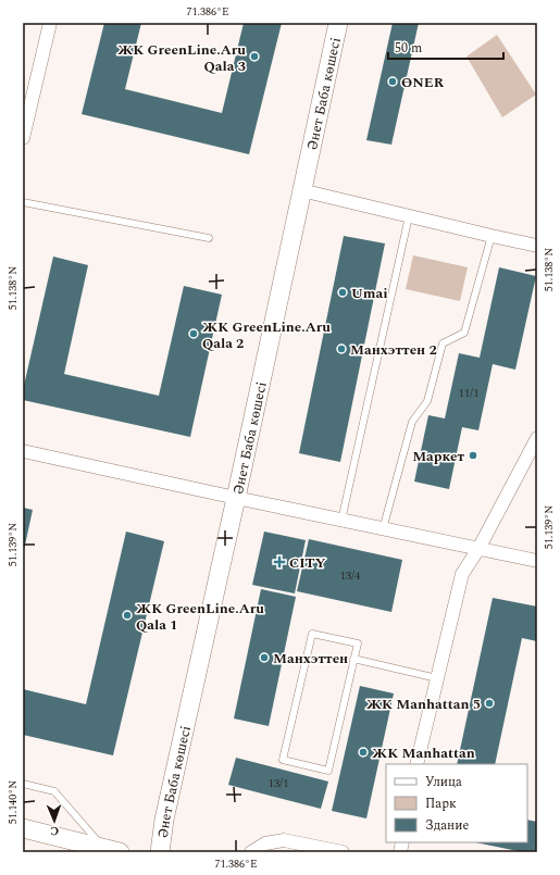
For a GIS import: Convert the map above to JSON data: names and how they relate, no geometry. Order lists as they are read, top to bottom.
{
  "streets": {
    "street": ["Әнет Баба көшесі"]
  },
  "places": {
    "other": [
      "ЖК GreenLine.Aru Qala 3",
      "ӨNER",
      "Umai",
      "ЖК GreenLine.Aru Qala 2",
      "Манхэттен 2",
      "Маркет",
      "ЖК GreenLine.Aru Qala 1",
      "Манхэттен",
      "ЖК Manhattan 5",
      "ЖК Manhattan"
    ],
    "health": ["CITY"]
  },
  "house_numbers": ["11/1", "13/4", "13/1"],
  "legend": ["Улица", "Парк", "Здание"],
  "scale_bar": "50 m",
  "north": "bottom",
  "coordinates": [
    "71.386°E",
    "51.138°N",
    "51.139°N",
    "51.140°N"
  ]
}
